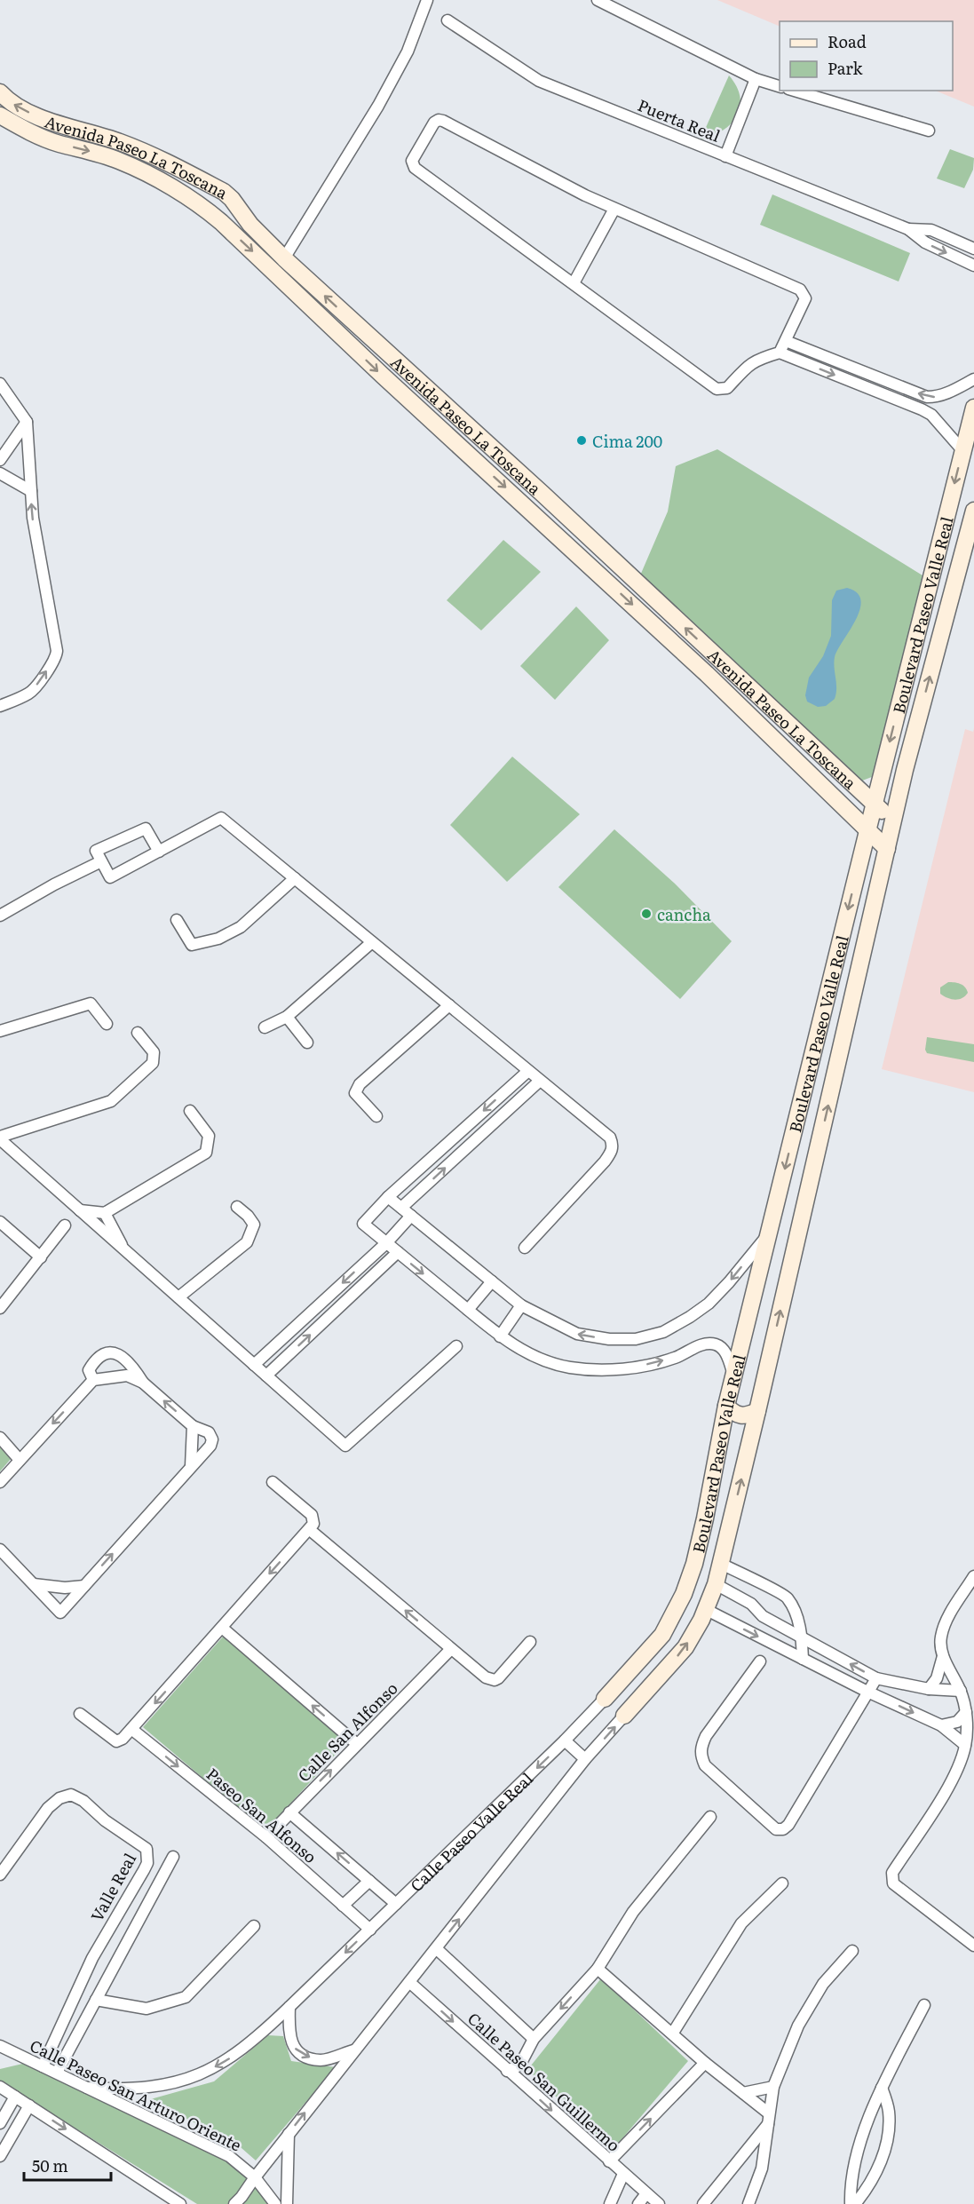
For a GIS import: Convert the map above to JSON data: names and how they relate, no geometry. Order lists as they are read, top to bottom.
{
  "streets": {
    "street": [
      "Puerta Real",
      "Avenida Paseo La Toscana",
      "Boulevard Paseo Valle Real",
      "Calle San Alfonso",
      "Paseo San Alfonso",
      "Calle Paseo Valle Real",
      "Valle Real",
      "Calle Paseo San Guillermo",
      "Calle Paseo San Arturo Oriente"
    ]
  },
  "crossings": [
    ["Avenida Paseo La Toscana", "Boulevard Paseo Valle Real"],
    ["Boulevard Paseo Valle Real", "Calle Paseo Valle Real"],
    ["Calle San Alfonso", "Paseo San Alfonso"],
    ["Paseo San Alfonso", "Calle Paseo Valle Real"],
    ["Calle Paseo Valle Real", "Calle Paseo San Arturo Oriente"],
    ["Valle Real", "Calle Paseo San Arturo Oriente"]
  ],
  "one_way": ["Calle San Alfonso", "Paseo San Alfonso"],
  "places": ["Cima 200", "cancha"],
  "legend": ["Road", "Park"],
  "scale_bar": "50 m"
}
